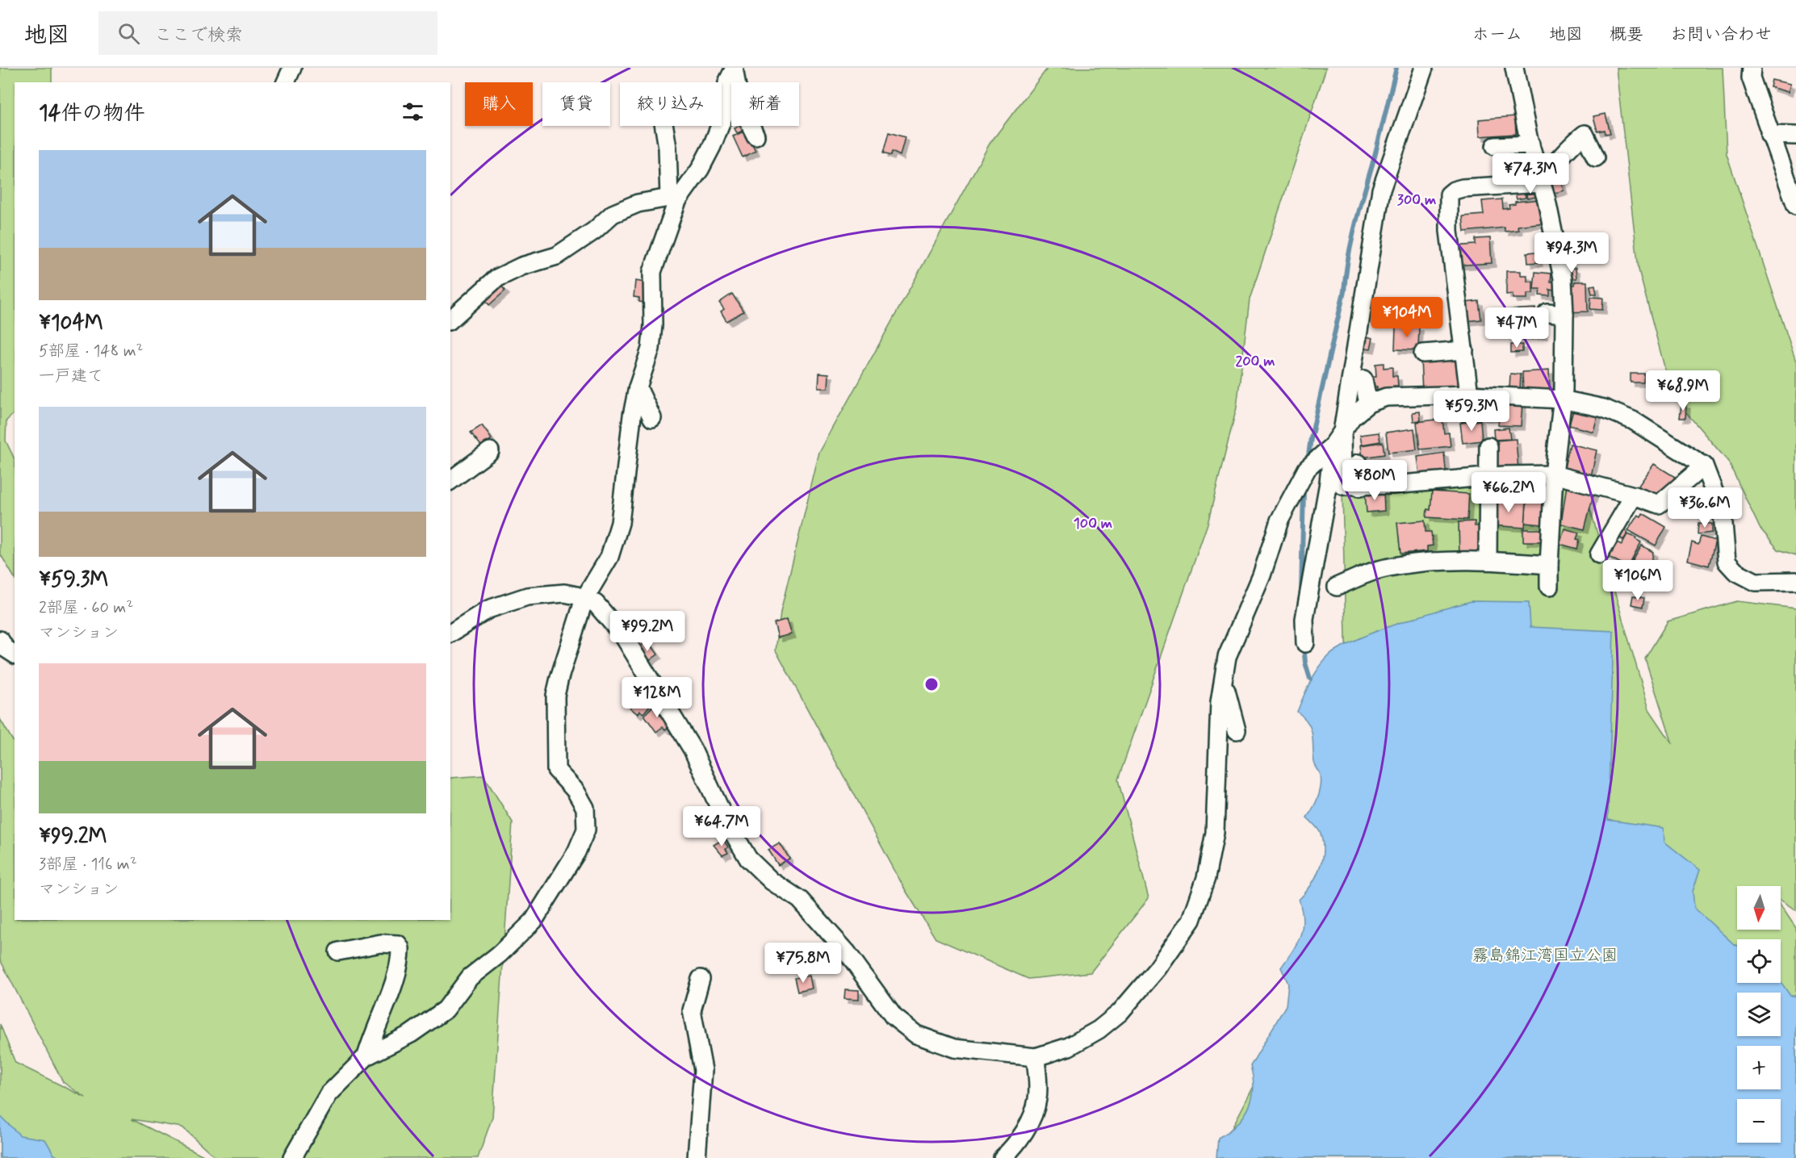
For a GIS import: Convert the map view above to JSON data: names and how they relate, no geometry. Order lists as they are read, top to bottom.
{
  "parks": ["霧島錦江湾国立公園"],
  "north": "bottom",
  "page": {
    "header": "地図",
    "search": "ここで検索",
    "nav": [
      "ホーム",
      "地図",
      "概要",
      "お問い合わせ"
    ],
    "chip": [
      "購入",
      "賃貸",
      "絞り込み",
      "新着"
    ],
    "heading": "14件の物件",
    "list": [
      {
        "name": "¥104M",
        "note": "5部屋 · 148 m² · 一戸建て"
      },
      {
        "name": "¥59.3M",
        "note": "2部屋 · 60 m² · マンション"
      },
      {
        "name": "¥99.2M",
        "note": "3部屋 · 116 m² · マンション"
      }
    ],
    "price": [
      "¥74.3M",
      "¥94.3M",
      "¥104M",
      "¥47M",
      "¥68.9M",
      "¥59.3M",
      "¥80M",
      "¥66.2M",
      "¥36.6M",
      "¥106M",
      "¥99.2M",
      "¥128M",
      "¥64.7M",
      "¥75.8M"
    ],
    "map_buttons": ["+", "−"]
  },
  "rings": ["300 m", "200 m", "100 m"]
}
